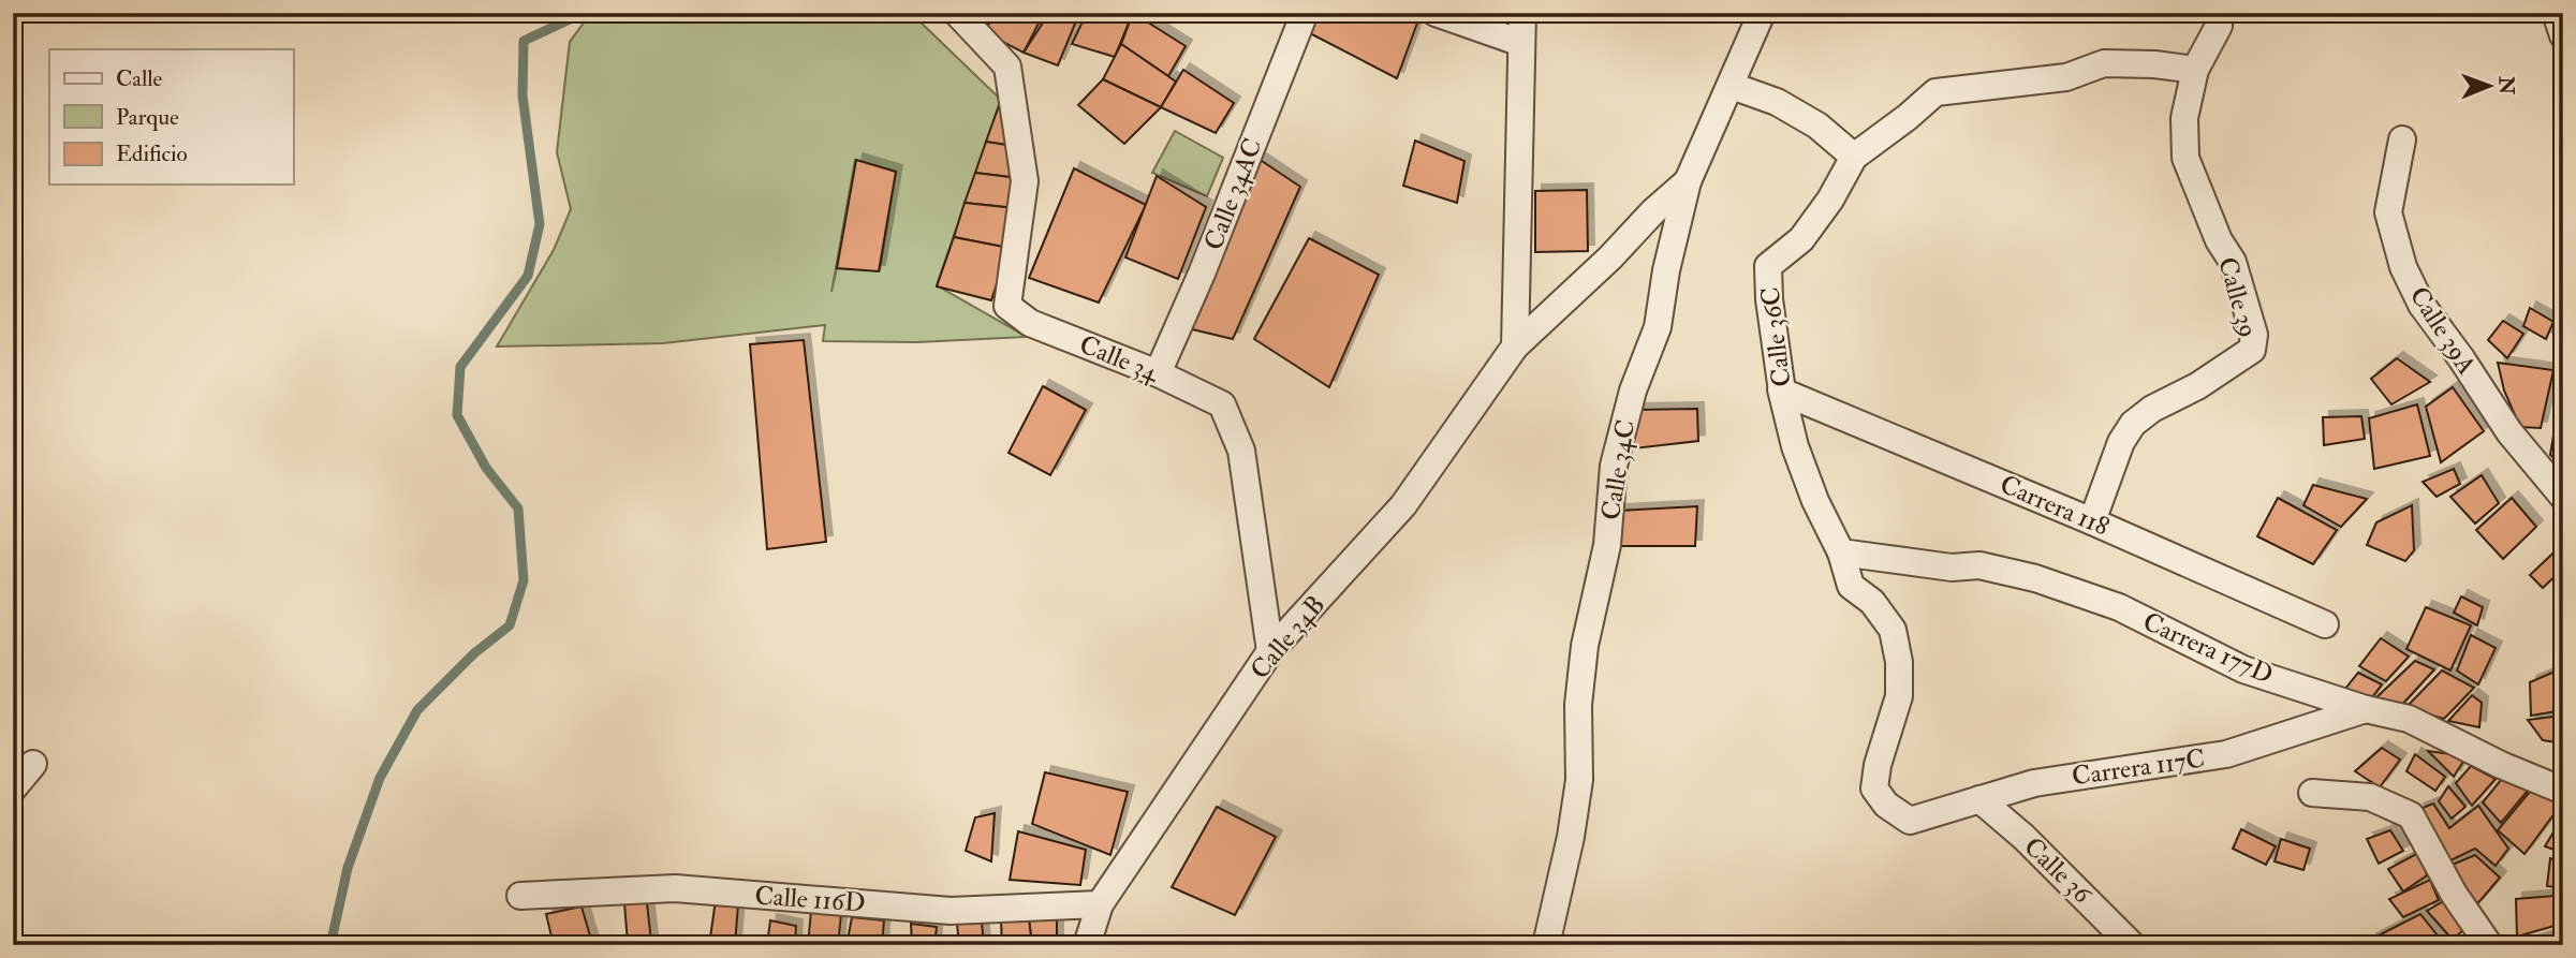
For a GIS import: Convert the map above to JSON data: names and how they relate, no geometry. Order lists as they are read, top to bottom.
{
  "streets": {
    "street": [
      "Calle 34AC",
      "Calle 39",
      "Calle 39A",
      "Calle 36C",
      "Calle 34",
      "Calle 34C",
      "Carrera 118",
      "Calle 34B",
      "Carrera 177D",
      "Carrera 117C",
      "Calle 36",
      "Calle 116D"
    ]
  },
  "crossings": [
    ["Calle 34AC", "Calle 34"],
    ["Calle 39", "Calle 36C"],
    ["Calle 39", "Carrera 118"],
    ["Calle 36C", "Carrera 118"],
    ["Calle 36C", "Carrera 177D"],
    ["Calle 36C", "Carrera 117C"],
    ["Calle 34", "Calle 34B"],
    ["Calle 34C", "Calle 34B"],
    ["Calle 34B", "Calle 116D"],
    ["Carrera 177D", "Carrera 117C"],
    ["Carrera 117C", "Calle 36"]
  ],
  "legend": ["Calle", "Parque", "Edificio"],
  "north": "right"
}
